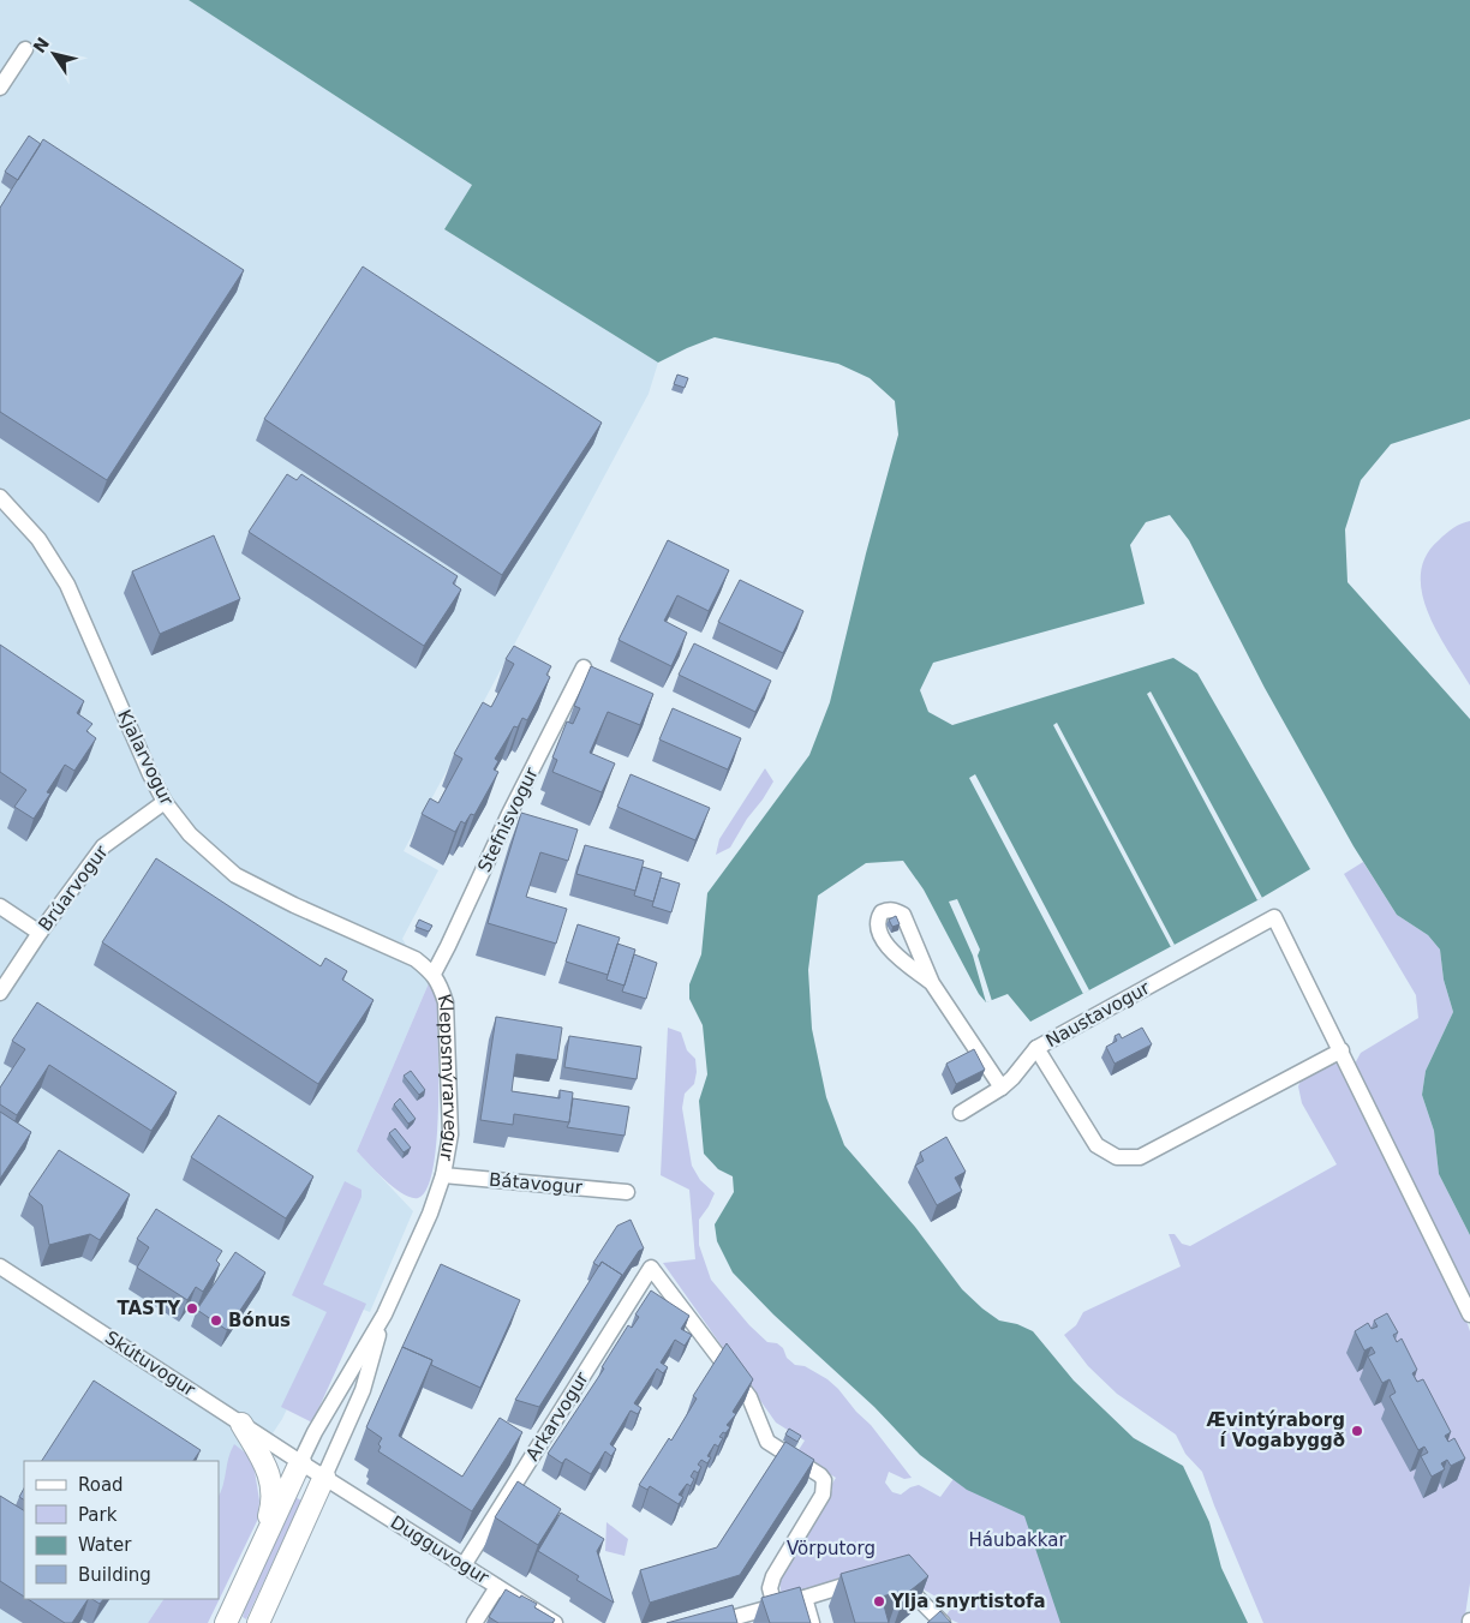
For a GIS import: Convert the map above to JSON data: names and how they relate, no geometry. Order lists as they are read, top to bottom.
{
  "streets": {
    "street": [
      "Kjalarvogur",
      "Stefnisvogur",
      "Brúarvogur",
      "Naustavogur",
      "Kleppsmýrarvegur",
      "Bátavogur",
      "Skútuvogur",
      "Arkarvogur",
      "Dugguvogur"
    ]
  },
  "crossings": [
    ["Kjalarvogur", "Stefnisvogur"],
    ["Kjalarvogur", "Brúarvogur"],
    ["Kjalarvogur", "Kleppsmýrarvegur"],
    ["Stefnisvogur", "Kleppsmýrarvegur"],
    ["Kleppsmýrarvegur", "Bátavogur"],
    ["Kleppsmýrarvegur", "Skútuvogur"],
    ["Kleppsmýrarvegur", "Dugguvogur"],
    ["Skútuvogur", "Dugguvogur"],
    ["Arkarvogur", "Dugguvogur"]
  ],
  "parks": ["Háubakkar", "Vörputorg"],
  "places": [
    "TASTY",
    "Bónus",
    "Ævintýraborg í Vogabyggð",
    "Ylja snyrtistofa"
  ],
  "legend": [
    "Road",
    "Park",
    "Water",
    "Building"
  ],
  "north": "top left"
}
